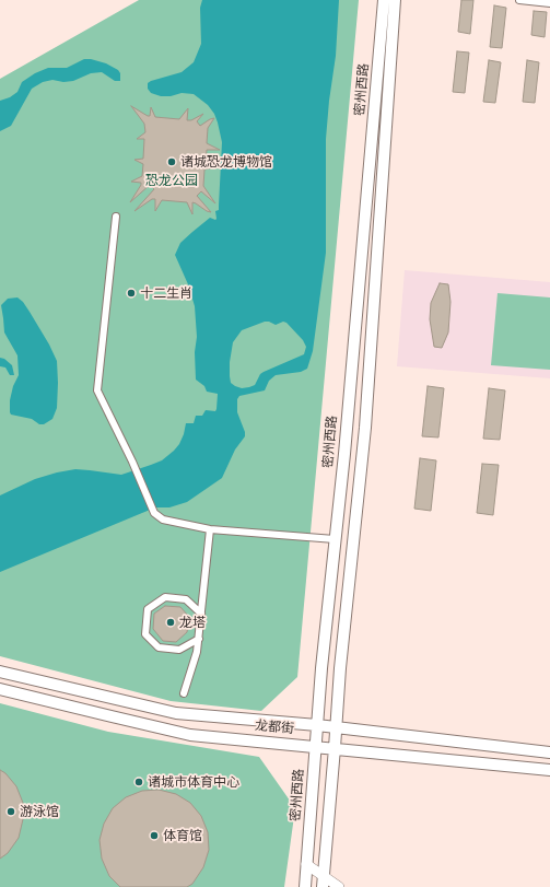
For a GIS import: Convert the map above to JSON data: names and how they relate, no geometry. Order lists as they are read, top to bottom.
{
  "streets": {
    "main road": ["密州西路", "龙都街"]
  },
  "crossings": [
    ["密州西路", "龙都街"]
  ],
  "parks": ["恐龙公园"],
  "places": [
    "诸城恐龙博物馆",
    "十二生肖",
    "龙塔",
    "诸城市体育中心",
    "游泳馆",
    "体育馆"
  ]
}
